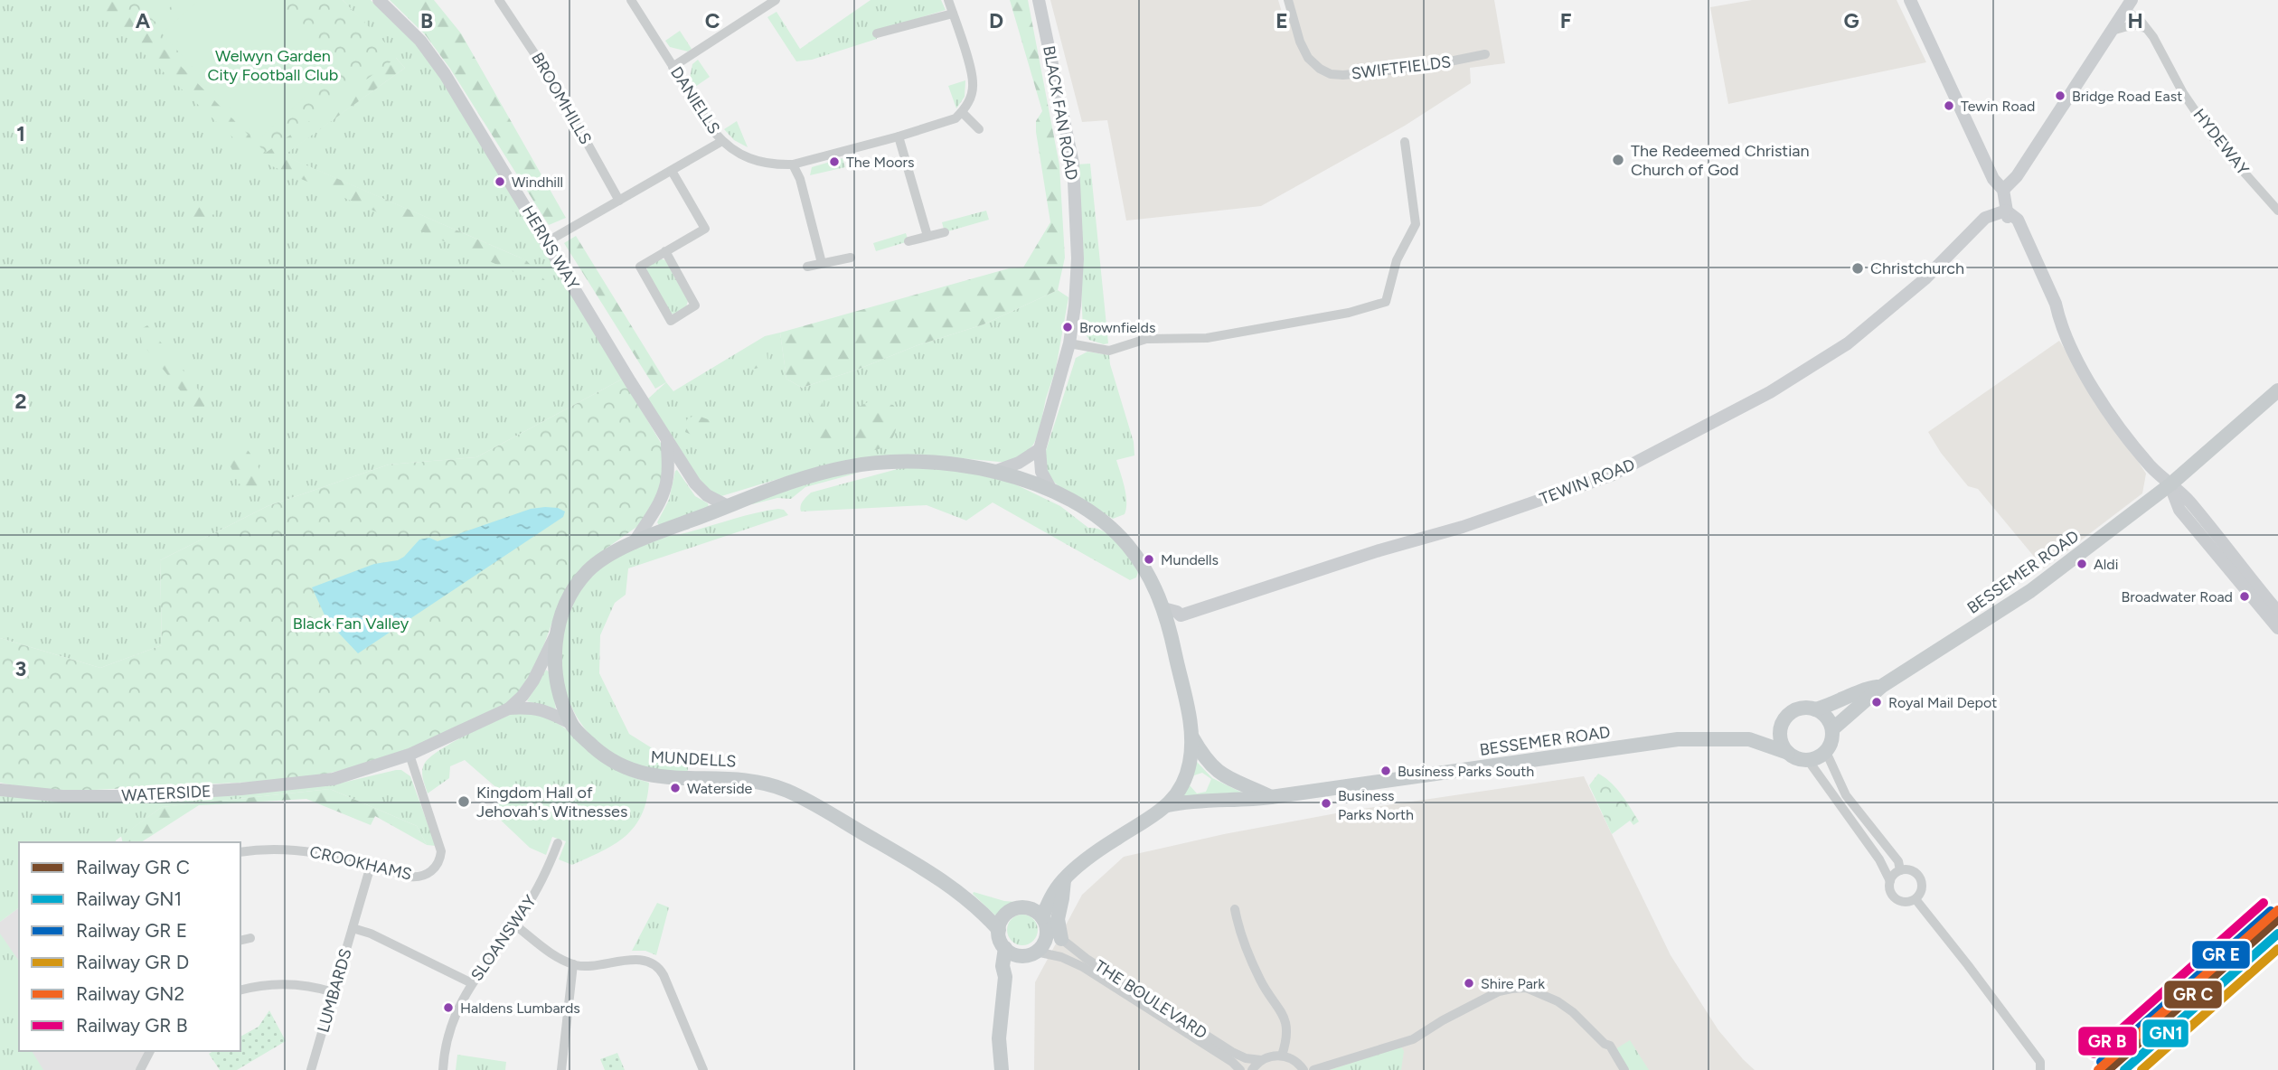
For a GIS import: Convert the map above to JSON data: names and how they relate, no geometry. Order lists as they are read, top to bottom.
{
  "streets": {
    "main road": ["BESSEMER ROAD", "MUNDELLS"],
    "street": [
      "SWIFTFIELDS",
      "BROOMHILLS",
      "DANIELLS",
      "BLACK FAN ROAD",
      "HYDEWAY",
      "HERNS WAY",
      "TEWIN ROAD",
      "WATERSIDE",
      "CROOKHAMS",
      "SLOANSWAY",
      "LUMBARDS",
      "THE BOULEVARD"
    ]
  },
  "crossings": [
    ["BLACK FAN ROAD", "MUNDELLS"],
    ["HERNS WAY", "MUNDELLS"],
    ["BESSEMER ROAD", "MUNDELLS"],
    ["MUNDELLS", "WATERSIDE"],
    ["MUNDELLS", "THE BOULEVARD"],
    ["WATERSIDE", "CROOKHAMS"],
    ["SLOANSWAY", "LUMBARDS"]
  ],
  "parks": ["Welwyn Garden City Football Club", "Black Fan Valley"],
  "places": [
    "Bridge Road East",
    "Tewin Road",
    "The Redeemed Christian Church of God",
    "The Moors",
    "Windhill",
    "Christchurch",
    "Brownfields",
    "Mundells",
    "Aldi",
    "Broadwater Road",
    "Royal Mail Depot",
    "Business Parks South",
    "Waterside",
    "Kingdom Hall of Jehovah's Witnesses",
    "Business Parks North",
    "Shire Park",
    "Haldens Lumbards"
  ],
  "lines": ["rail line GN2", "rail line GN1"],
  "legend": [
    "Railway GR C",
    "Railway GN1",
    "Railway GR E",
    "Railway GR D",
    "Railway GN2",
    "Railway GR B"
  ],
  "grid": {
    "columns": [
      "A",
      "B",
      "C",
      "D",
      "E",
      "F",
      "G",
      "H"
    ],
    "rows": ["1", "2", "3"]
  }
}
